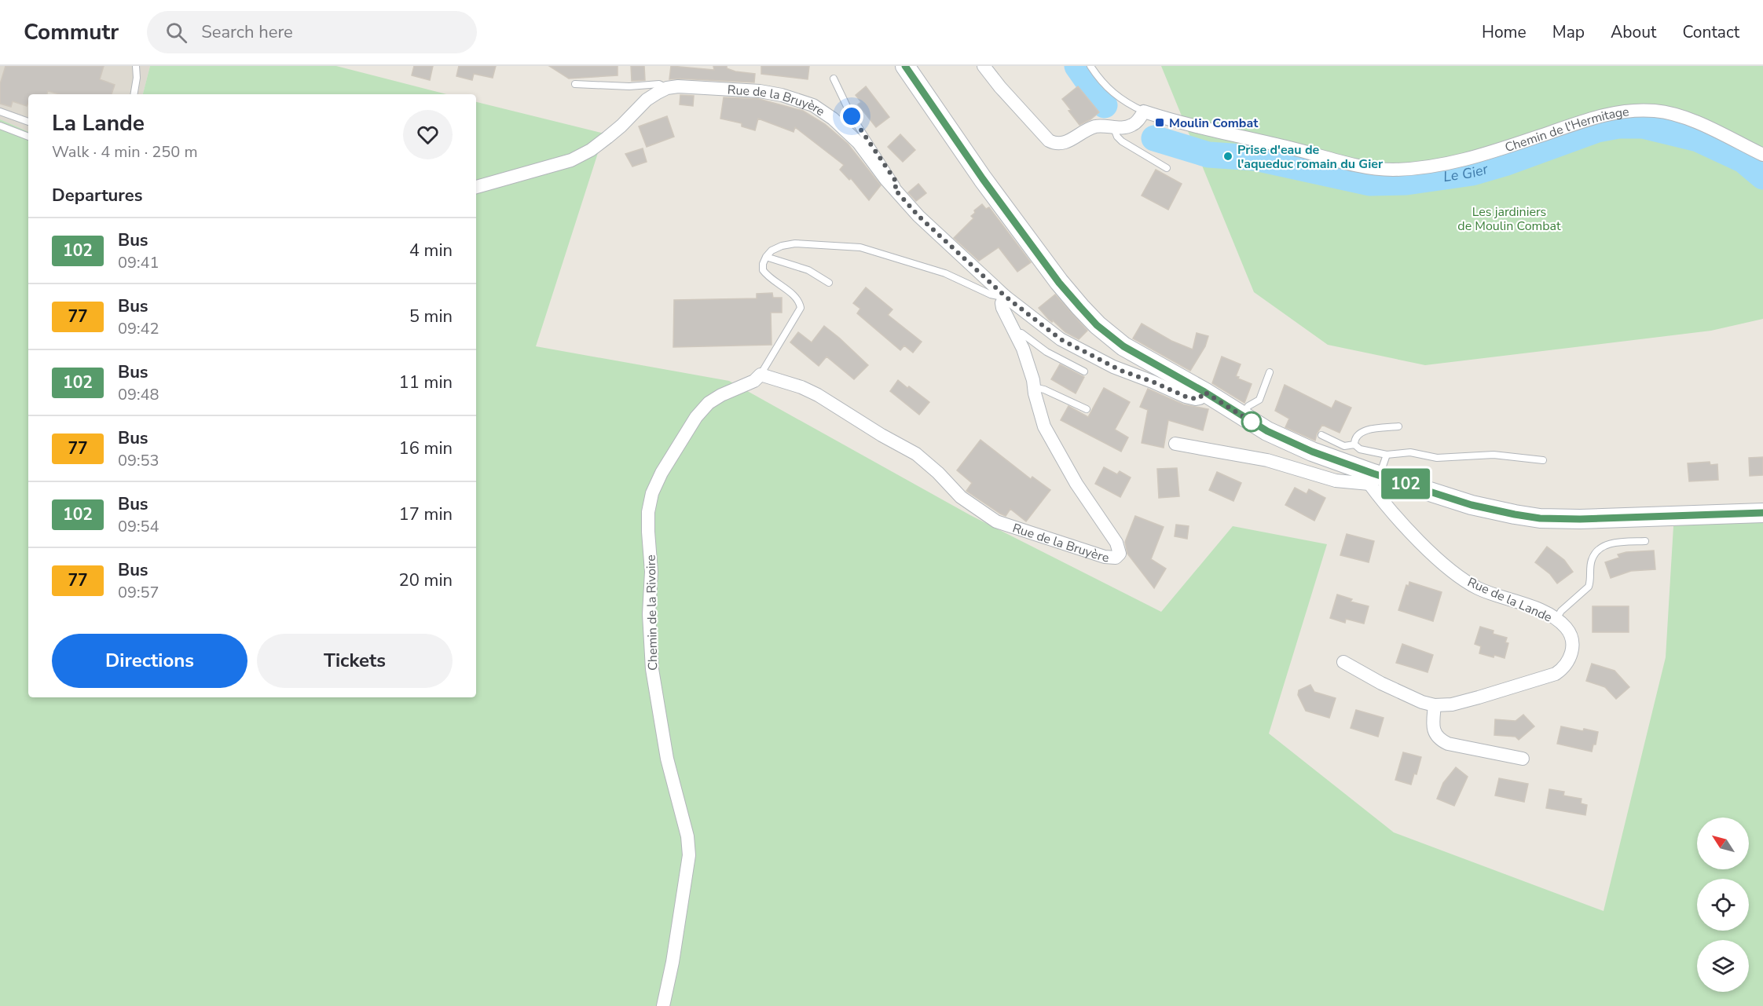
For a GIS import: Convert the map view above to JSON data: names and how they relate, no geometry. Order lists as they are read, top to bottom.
{
  "streets": {
    "street": [
      "Rue de la Bruyère",
      "Chemin de l'Hermitage",
      "Rue de la Lande",
      "Chemin de la Rivoire"
    ]
  },
  "crossings": [
    ["Rue de la Bruyère", "Chemin de la Rivoire"]
  ],
  "water": ["Le Gier"],
  "parks": ["Les jardiniers de Moulin Combat"],
  "places": {
    "transit": ["Moulin Combat"],
    "other": ["Prise d'eau de l'aqueduc romain du Gier"]
  },
  "lines": ["bus line 102"],
  "north": "top left",
  "page": {
    "header": "Commutr",
    "search": "Search here",
    "nav": [
      "Home",
      "Map",
      "About",
      "Contact"
    ],
    "on_map": "102",
    "heading": [
      ["La Lande", "Walk · 4 min · 250 m"],
      "Departures"
    ],
    "list": [
      {
        "mark": "102",
        "name": "Bus",
        "note": "09:41",
        "value": "4 min"
      },
      {
        "mark": "77",
        "name": "Bus",
        "note": "09:42",
        "value": "5 min"
      },
      {
        "mark": "102",
        "name": "Bus",
        "note": "09:48",
        "value": "11 min"
      },
      {
        "mark": "77",
        "name": "Bus",
        "note": "09:53",
        "value": "16 min"
      },
      {
        "mark": "102",
        "name": "Bus",
        "note": "09:54",
        "value": "17 min"
      },
      {
        "mark": "77",
        "name": "Bus",
        "note": "09:57",
        "value": "20 min"
      }
    ],
    "buttons": ["Directions", "Tickets"]
  }
}
